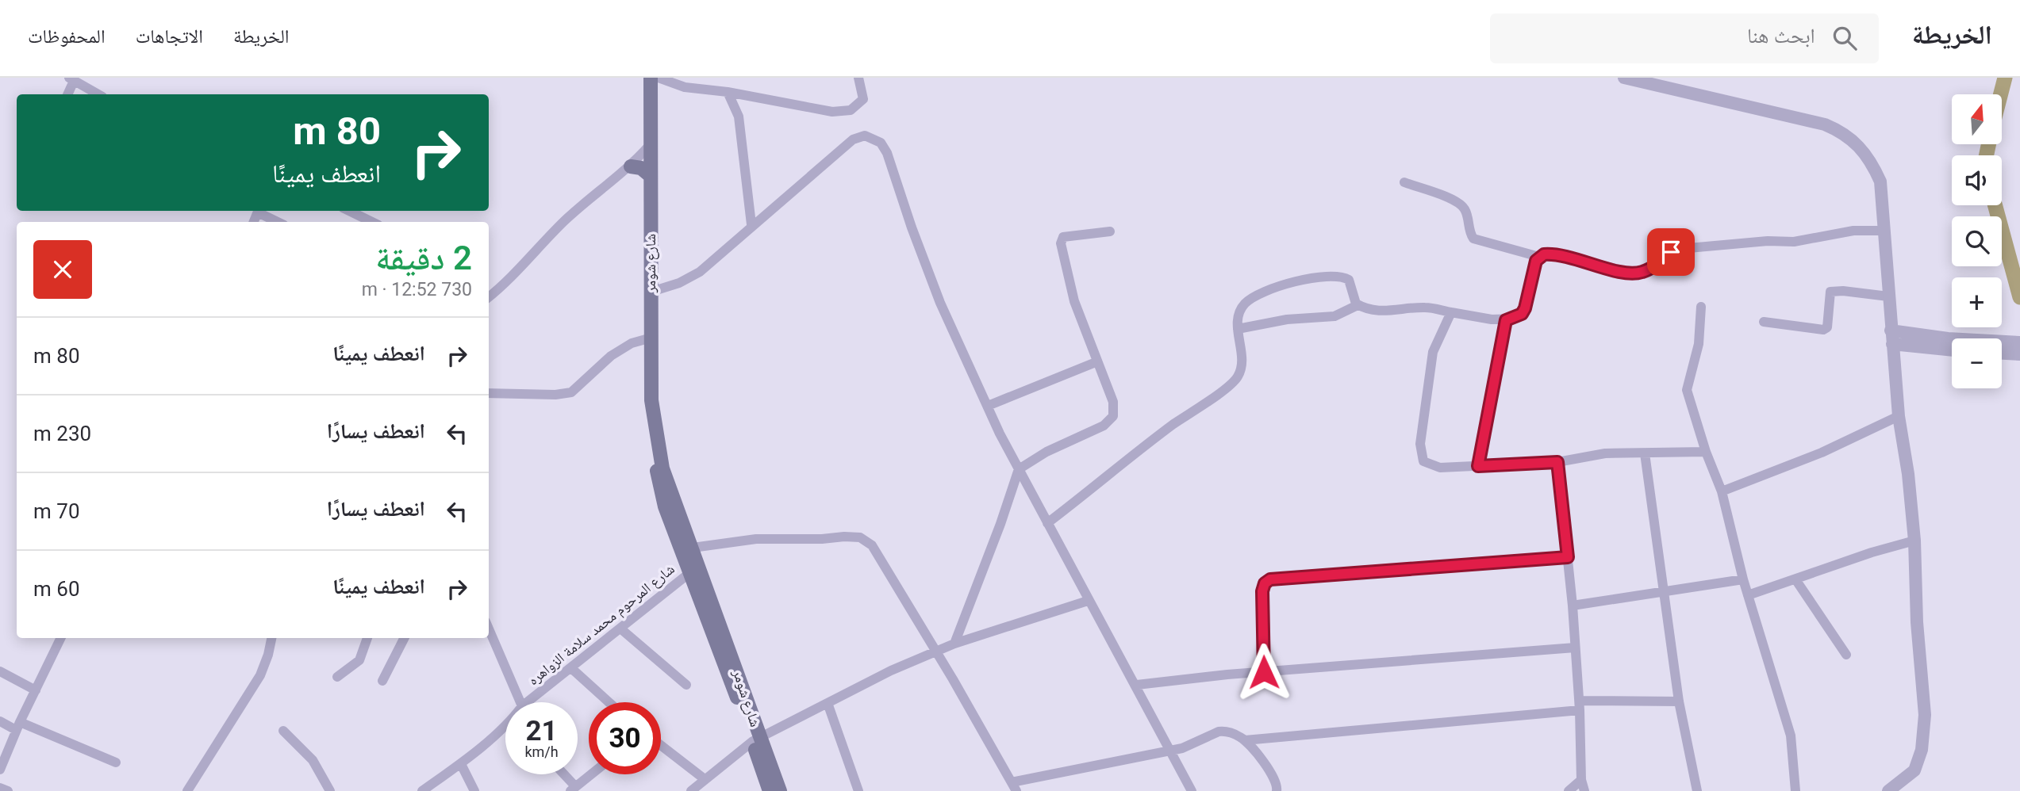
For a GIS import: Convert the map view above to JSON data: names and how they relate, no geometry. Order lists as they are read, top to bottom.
{
  "streets": {
    "main road": ["شارع شومر"],
    "street": ["شارع المرحوم محمد سلامة الزواهره"]
  },
  "crossings": [
    ["شارع شومر", "شارع المرحوم محمد سلامة الزواهره"]
  ],
  "north": "top",
  "page": {
    "header": "الخريطة",
    "search": "ابحث هنا",
    "nav": ["الخريطة", "الاتجاهات", "المحفوظات"],
    "map_buttons": ["+", "−"],
    "turn": ["80 m", "انعطف يمينًا"],
    "heading": ["2 دقيقة", "730 m · 12:52"],
    "list": [
      {
        "name": "انعطف يمينًا",
        "value": "80 m"
      },
      {
        "name": "انعطف يسارًا",
        "value": "230 m"
      },
      {
        "name": "انعطف يسارًا",
        "value": "70 m"
      },
      {
        "name": "انعطف يمينًا",
        "value": "60 m"
      }
    ],
    "speed": "21 km/h",
    "limit": "30"
  }
}
